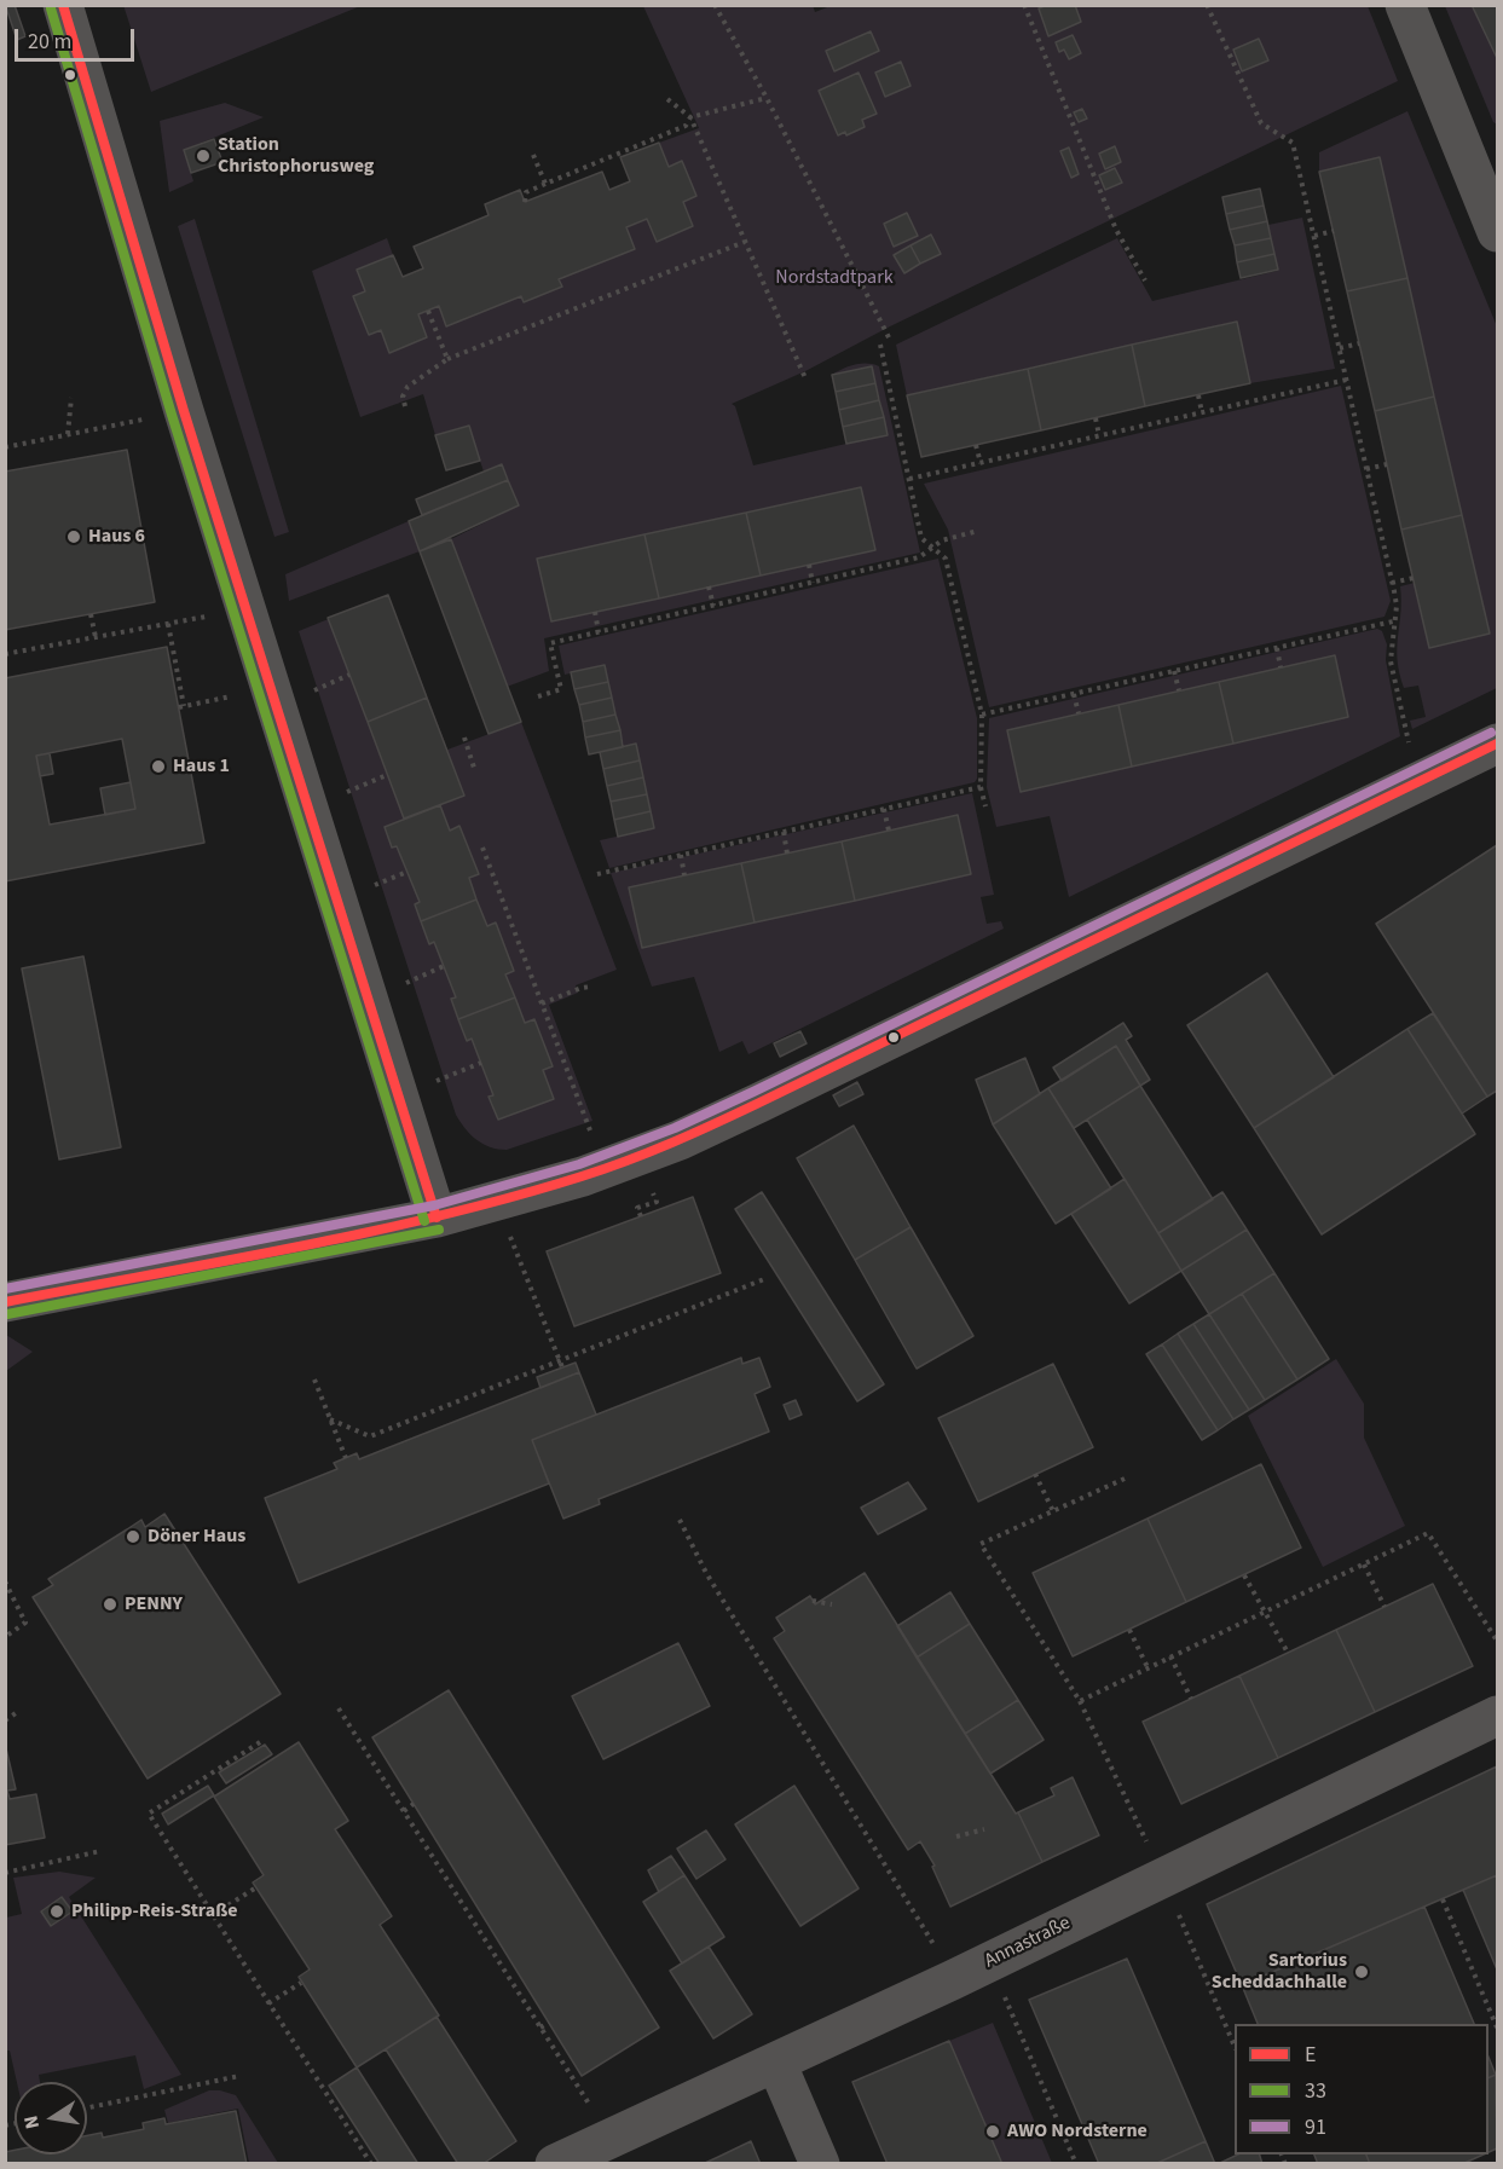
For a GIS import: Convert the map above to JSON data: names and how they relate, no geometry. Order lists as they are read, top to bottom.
{
  "streets": {
    "street": ["Annastraße"]
  },
  "parks": ["Nordstadtpark"],
  "places": [
    "Station Christophorusweg",
    "Haus 6",
    "Haus 1",
    "Döner Haus",
    "PENNY",
    "Philipp-Reis-Straße",
    "Sartorius Scheddachhalle",
    "AWO Nordsterne"
  ],
  "lines": ["transit line E", "transit line 33", "transit line 91"],
  "legend": ["E", "33", "91"],
  "scale_bar": "20 m",
  "north": "left"
}
